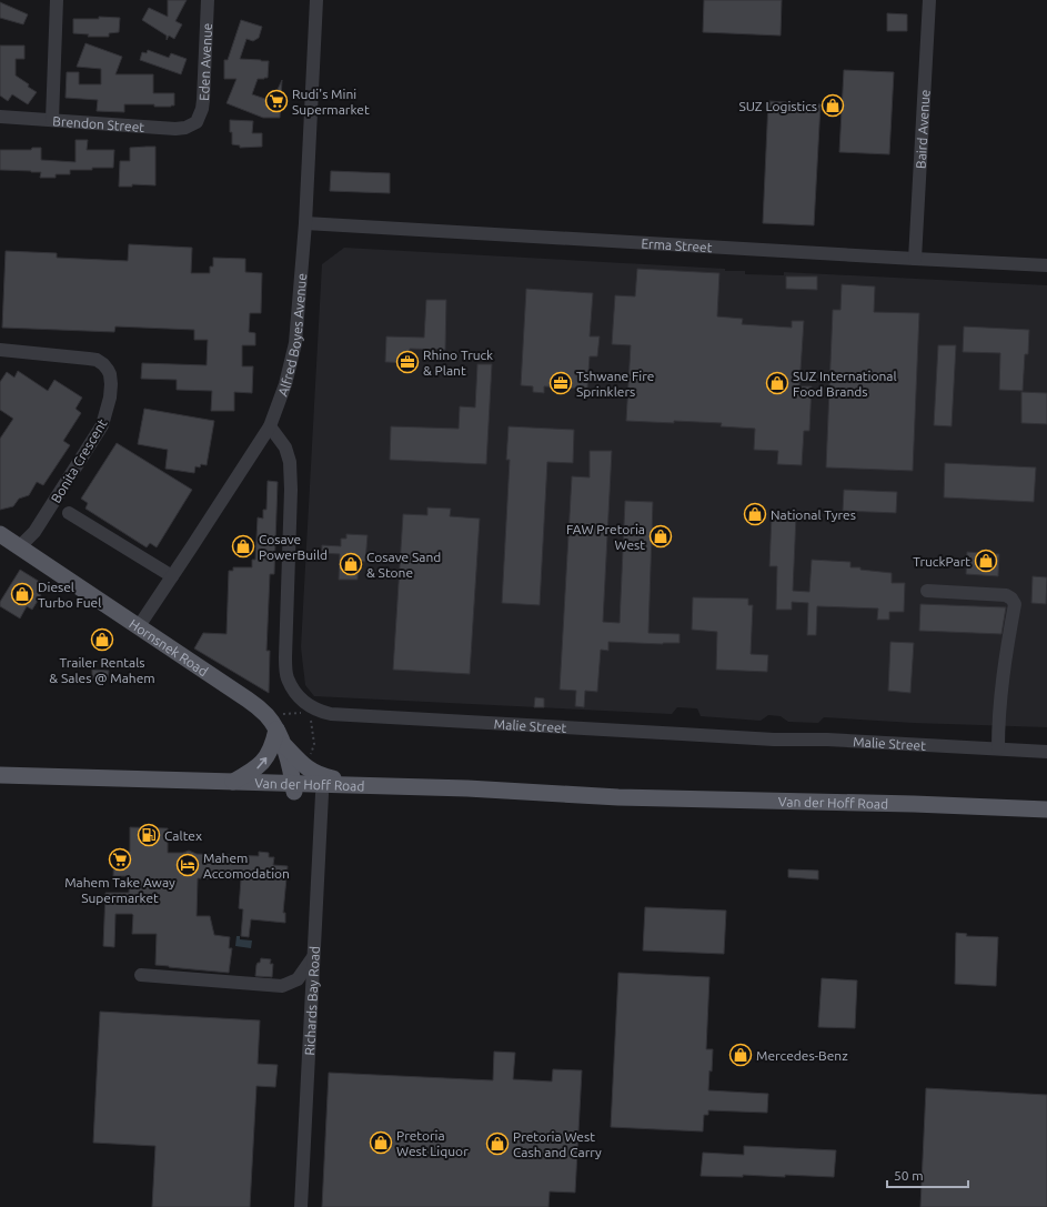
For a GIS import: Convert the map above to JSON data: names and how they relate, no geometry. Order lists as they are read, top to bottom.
{
  "streets": {
    "main road": ["Hornsnek Road", "Van der Hoff Road"],
    "street": [
      "Eden Avenue",
      "Brendon Street",
      "Baird Avenue",
      "Erma Street",
      "Alfred Boyes Avenue",
      "Bonita Crescent",
      "Malie Street",
      "Richards Bay Road"
    ]
  },
  "crossings": [
    ["Eden Avenue", "Brendon Street"],
    ["Baird Avenue", "Erma Street"],
    ["Erma Street", "Alfred Boyes Avenue"],
    ["Alfred Boyes Avenue", "Hornsnek Road"],
    ["Alfred Boyes Avenue", "Malie Street"],
    ["Bonita Crescent", "Hornsnek Road"],
    ["Hornsnek Road", "Van der Hoff Road"],
    ["Van der Hoff Road", "Richards Bay Road"]
  ],
  "places": {
    "supermarket": ["Rudi's Mini Supermarket", "Mahem Take Away Supermarket"],
    "shop": [
      "SUZ Logistics",
      "SUZ International Food Brands",
      "National Tyres",
      "FAW Pretoria West",
      "Cosave PowerBuild",
      "TruckPart",
      "Cosave Sand & Stone",
      "Diesel Turbo Fuel",
      "Trailer Rentals & Sales @ Mahem",
      "Mercedes-Benz",
      "Pretoria West Liquor",
      "Pretoria West Cash and Carry"
    ],
    "office": ["Rhino Truck & Plant", "Tshwane Fire Sprinklers"],
    "fuel station": ["Caltex"],
    "hotel": ["Mahem Accomodation"]
  },
  "scale_bar": "50 m"
}
